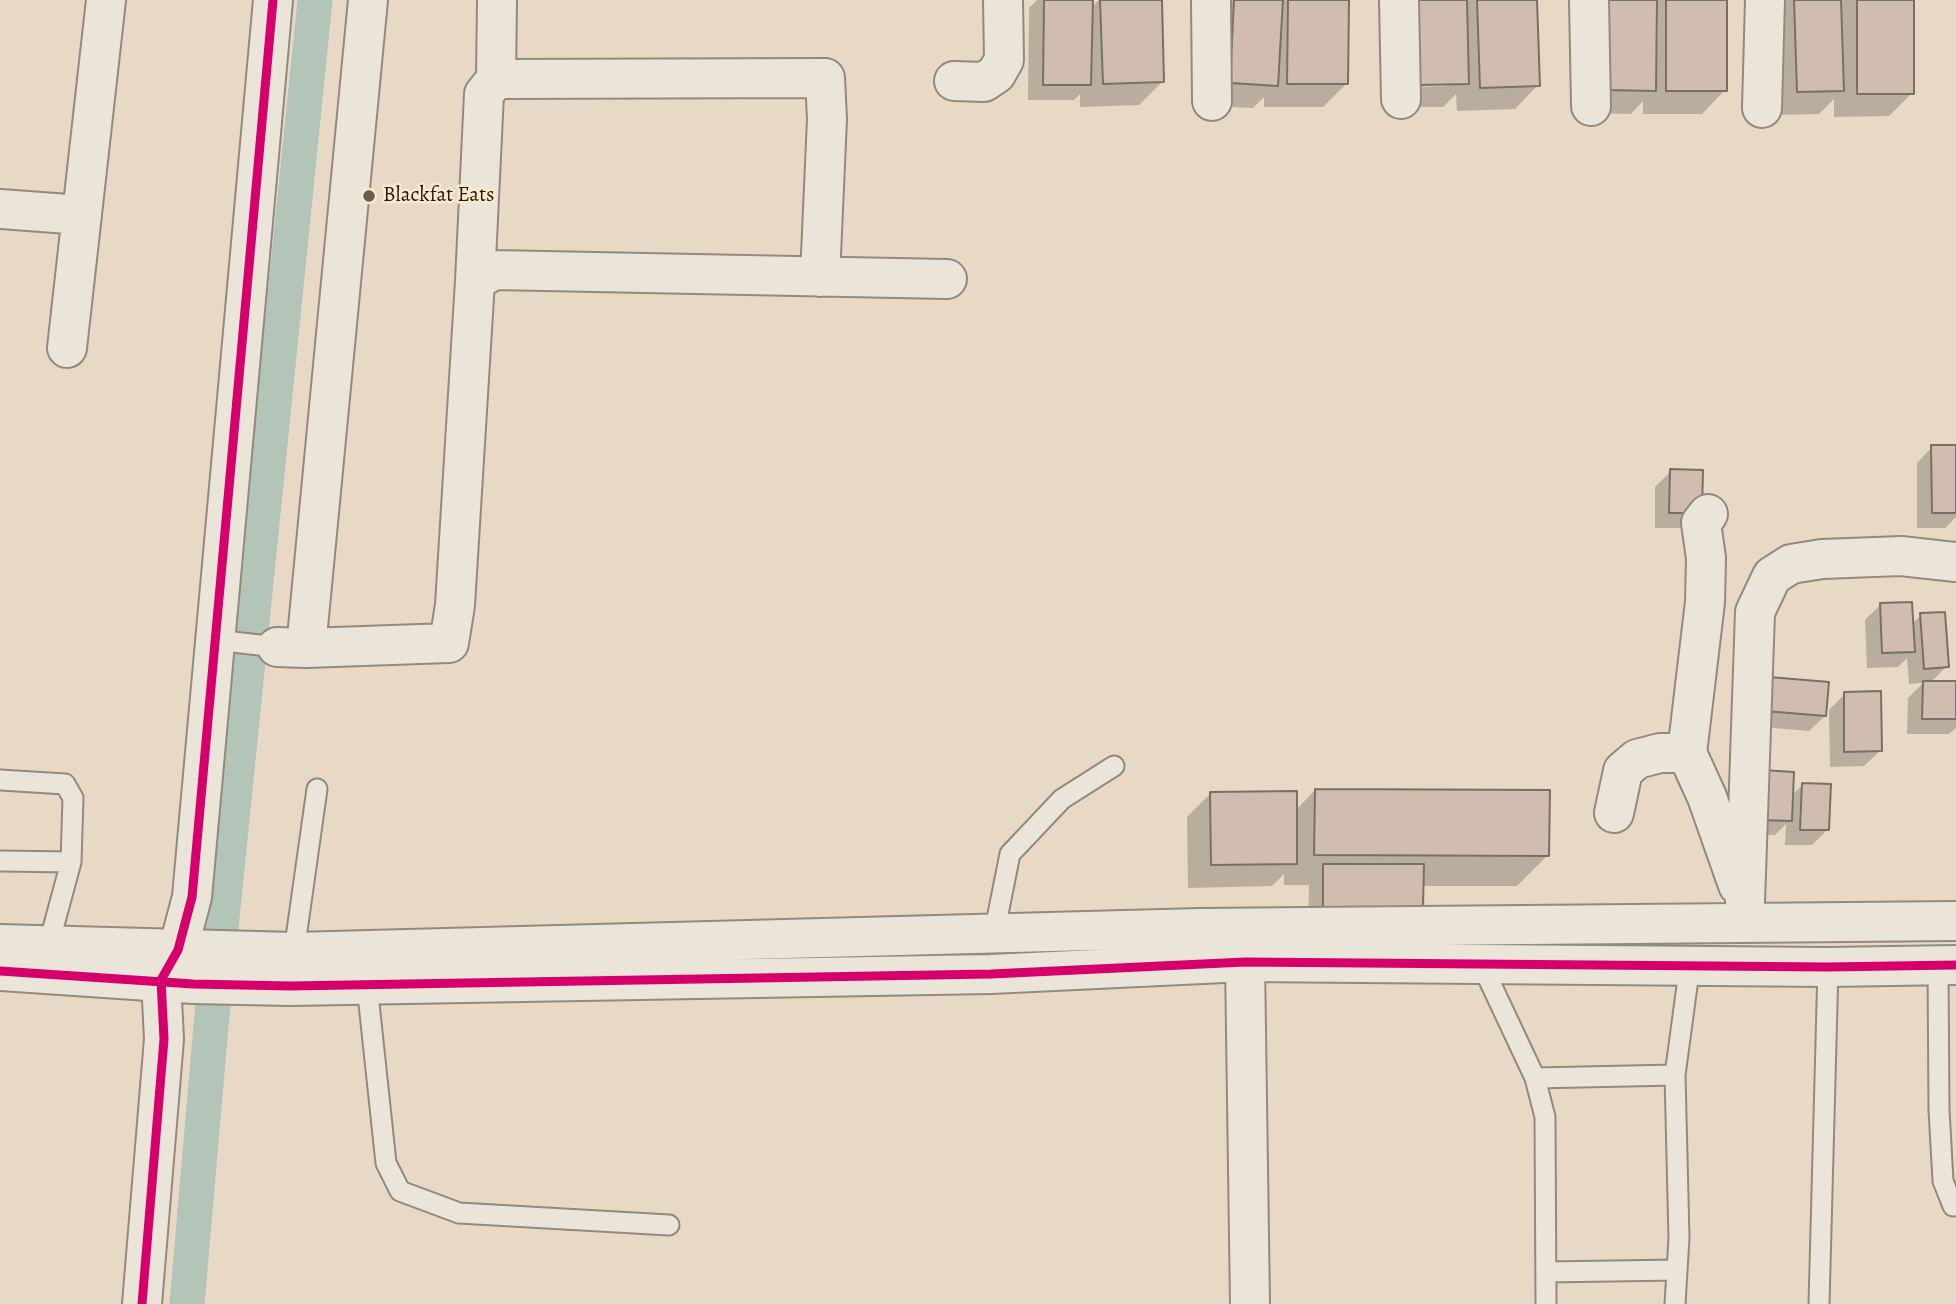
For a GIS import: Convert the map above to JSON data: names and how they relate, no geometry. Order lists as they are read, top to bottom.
{
  "places": ["Blackfat Eats"]
}
